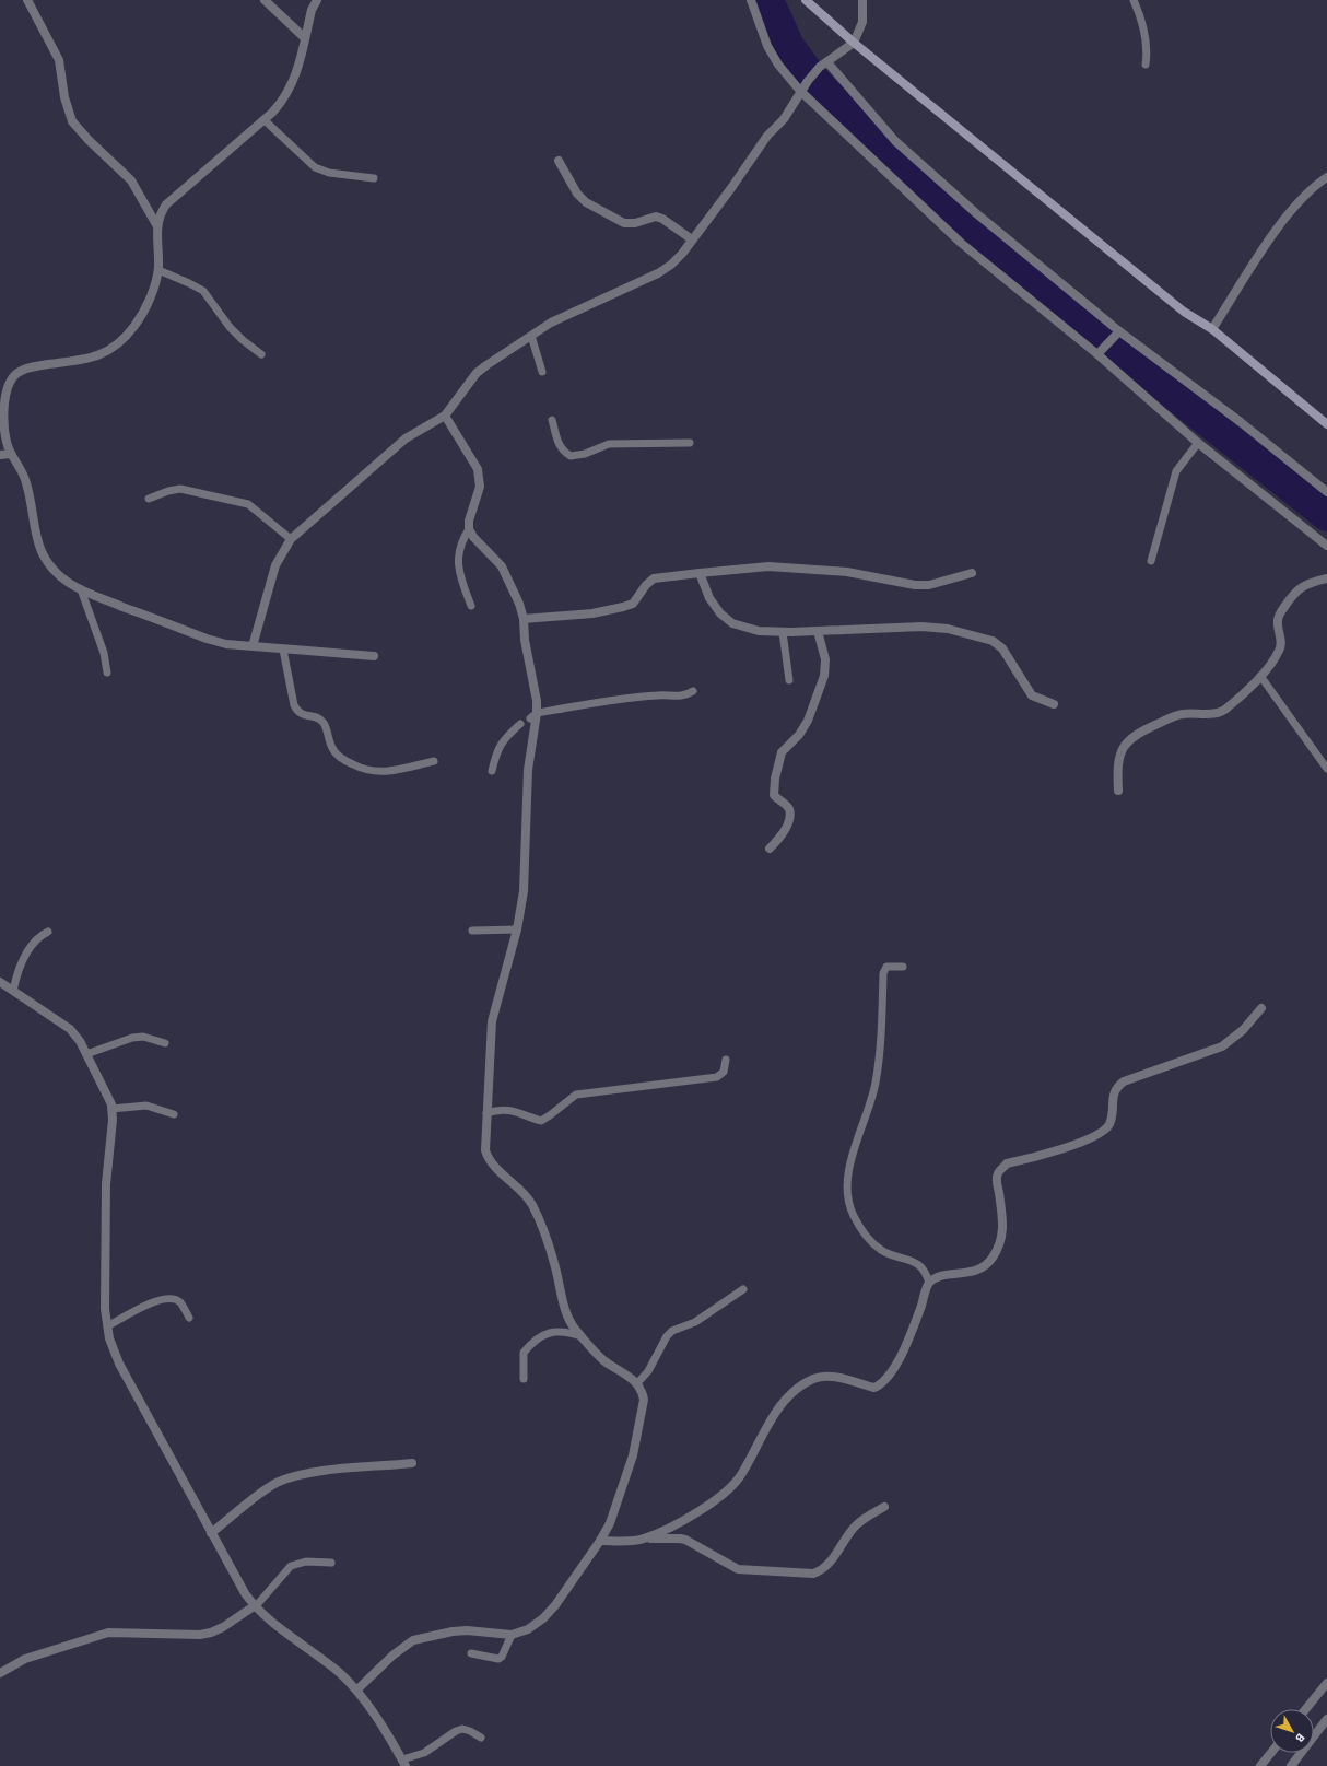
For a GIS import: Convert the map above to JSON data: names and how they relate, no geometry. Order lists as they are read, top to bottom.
{
  "north": "bottom right"
}
